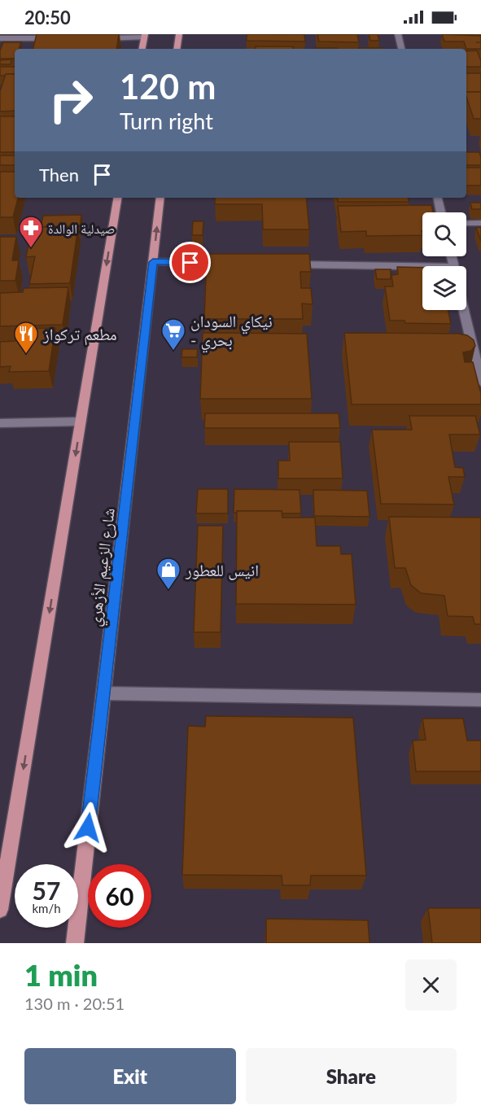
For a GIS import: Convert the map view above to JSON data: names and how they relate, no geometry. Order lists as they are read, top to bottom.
{
  "streets": {
    "main road": ["شارع الزعيم الأزهري"]
  },
  "places": {
    "pharmacy": ["صيدلية الوالدة"],
    "supermarket": ["نيكاي السودان - بحري"],
    "restaurant": ["مطعم تركواز"],
    "shop": ["انيس للعطور"]
  },
  "page": {
    "status": "20:50",
    "turn": ["120 m", "Turn right"],
    "then": "Then",
    "speed": "57 km/h",
    "limit": "60",
    "heading": ["1 min", "130 m · 20:51"],
    "buttons": ["Exit", "Share"]
  }
}
